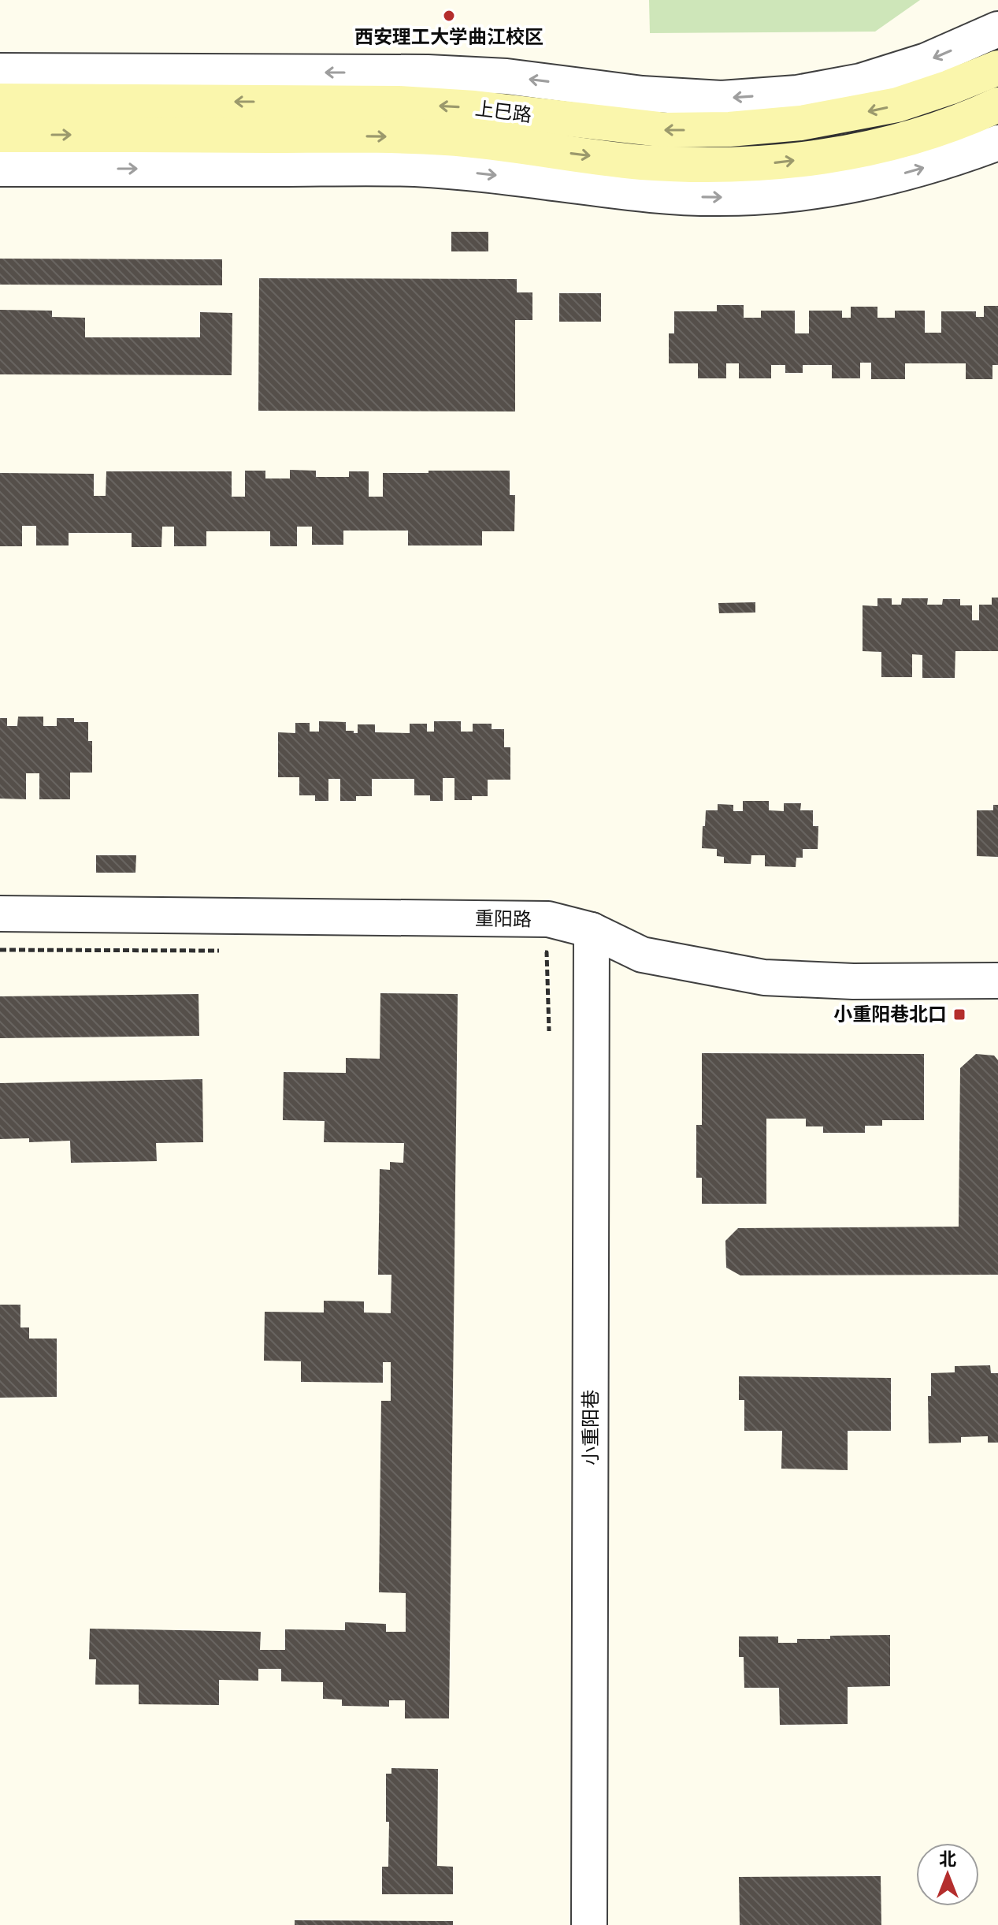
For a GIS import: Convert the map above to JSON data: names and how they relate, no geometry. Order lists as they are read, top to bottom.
{
  "streets": {
    "main road": ["上巳路"],
    "street": ["重阳路", "小重阳巷"]
  },
  "crossings": [
    ["重阳路", "小重阳巷"]
  ],
  "places": {
    "other": ["西安理工大学曲江校区"],
    "transit": ["小重阳巷北口"]
  },
  "north": "top"
}
